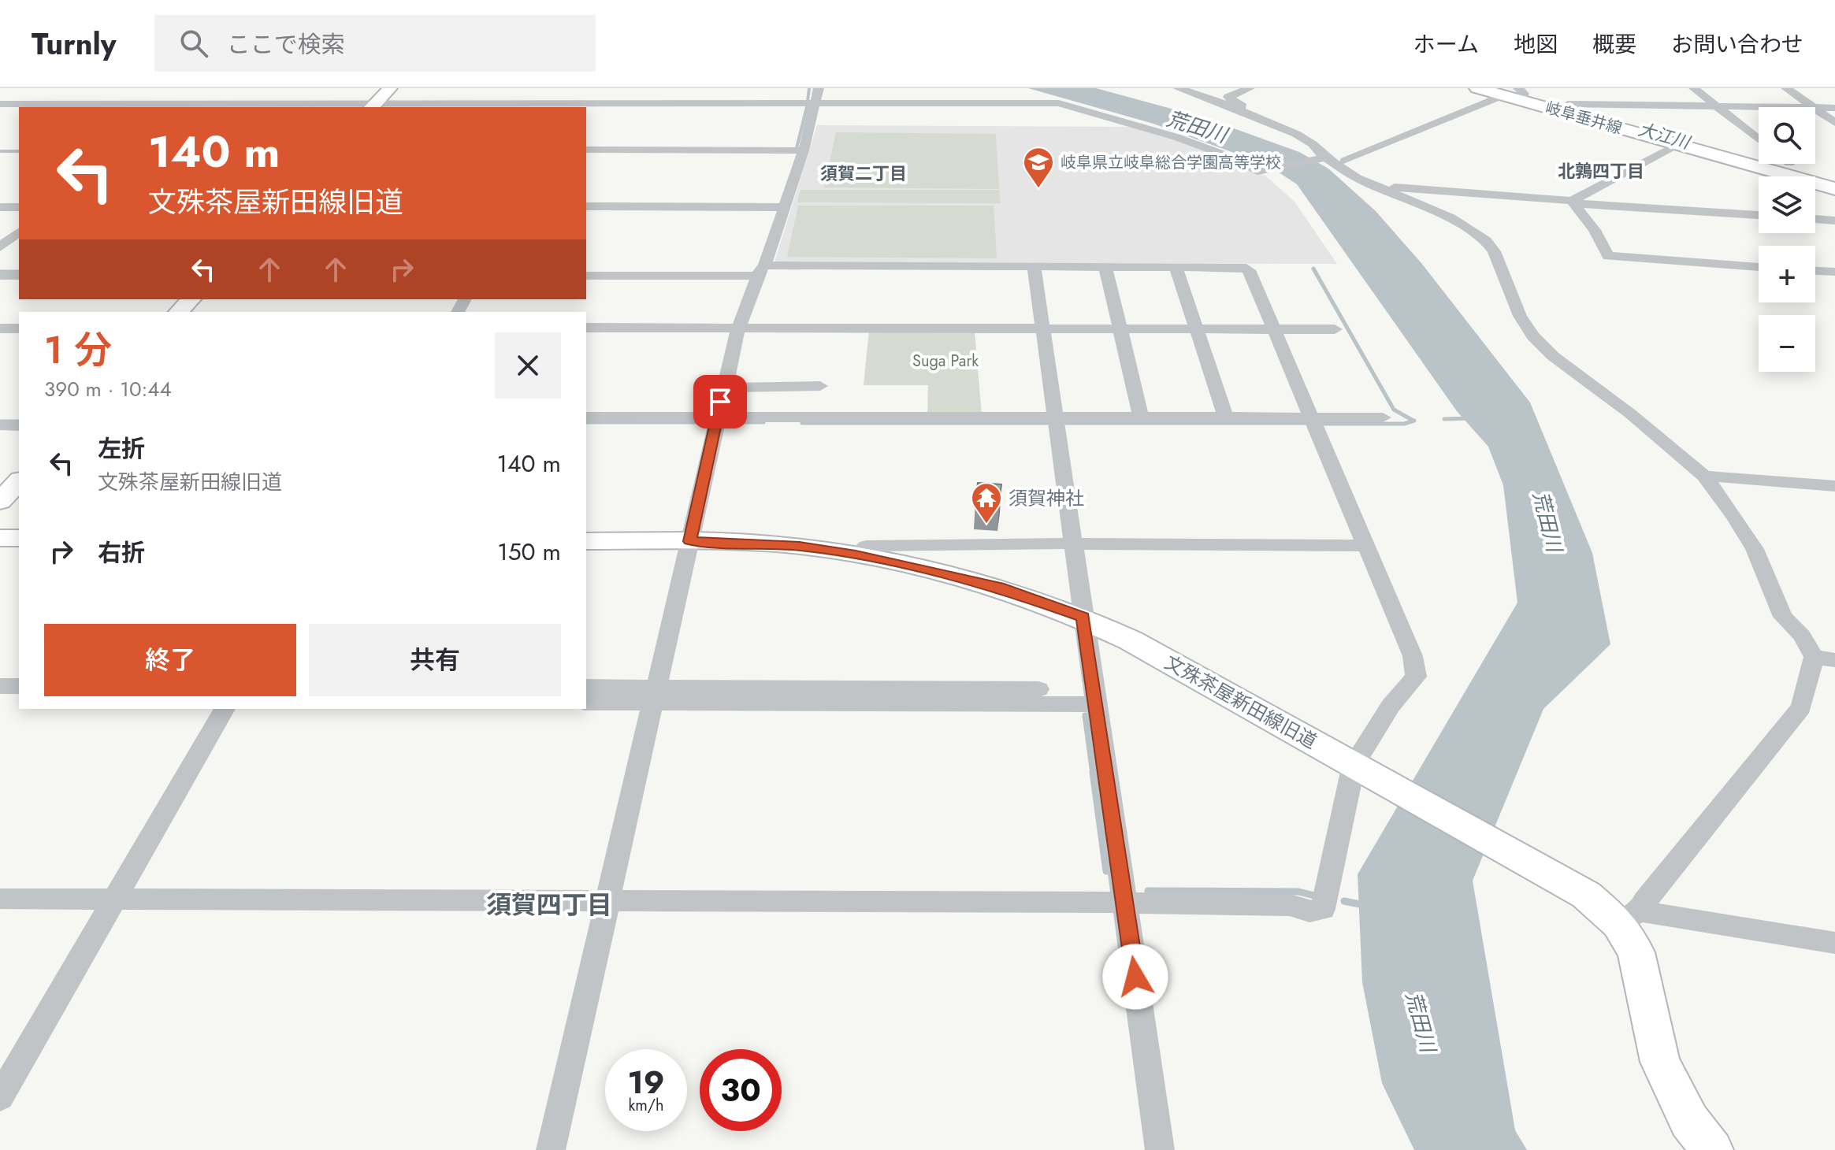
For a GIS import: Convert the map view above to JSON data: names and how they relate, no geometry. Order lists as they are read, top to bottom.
{
  "streets": {
    "main road": ["岐阜垂井線"],
    "street": ["文殊茶屋新田線旧道"]
  },
  "districts": ["北鶉四丁目", "須賀二丁目", "須賀四丁目"],
  "water": ["荒田川", "大江川"],
  "parks": ["Suga Park"],
  "places": {
    "school or university": ["岐阜県立岐阜総合学園高等学校"],
    "temple": ["須賀神社"]
  },
  "page": {
    "header": "Turnly",
    "search": "ここで検索",
    "nav": [
      "ホーム",
      "地図",
      "概要",
      "お問い合わせ"
    ],
    "map_buttons": ["+", "−"],
    "turn": ["140 m", "文殊茶屋新田線旧道"],
    "heading": ["1 分", "390 m · 10:44"],
    "list": [
      {
        "name": "左折",
        "note": "文殊茶屋新田線旧道",
        "value": "140 m"
      },
      {
        "name": "右折",
        "value": "150 m"
      }
    ],
    "buttons": ["終了", "共有"],
    "speed": "19 km/h",
    "limit": "30"
  }
}
